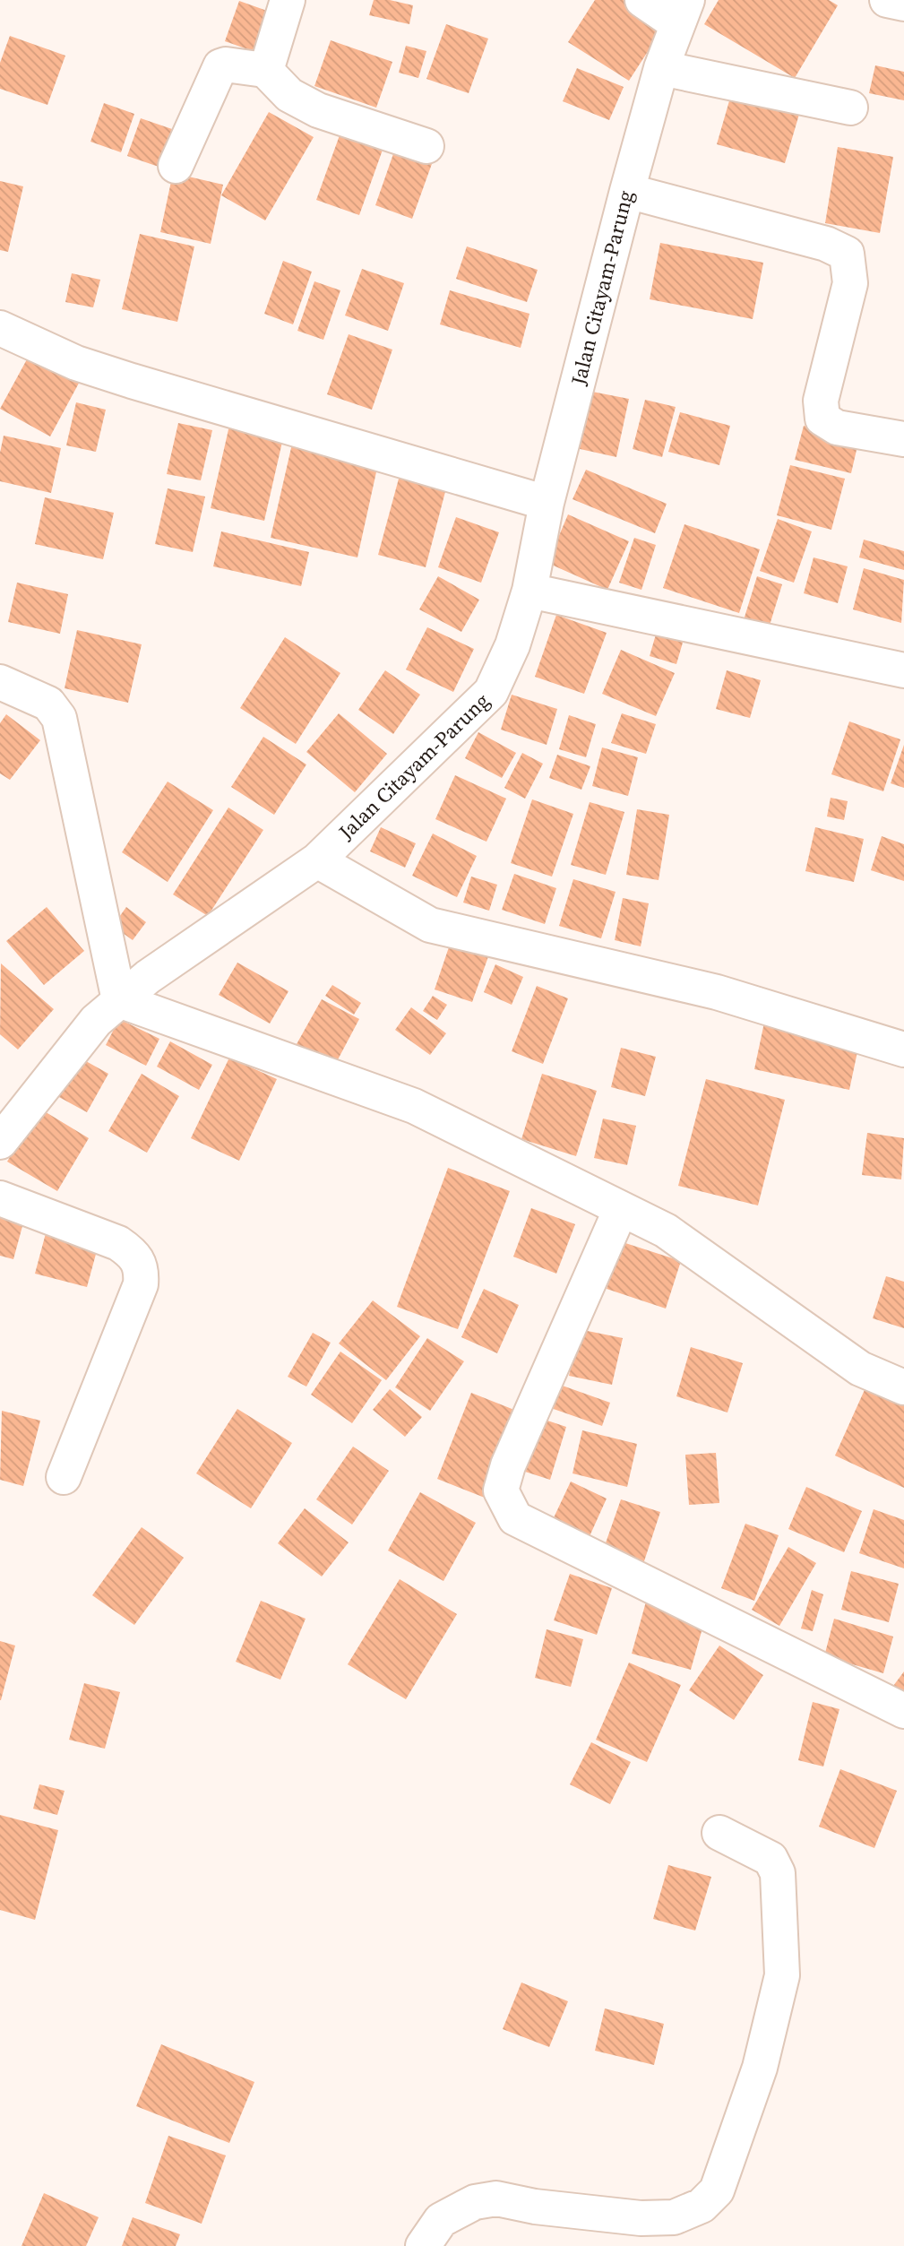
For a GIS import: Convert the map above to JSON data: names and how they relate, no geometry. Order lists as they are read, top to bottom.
{
  "streets": {
    "street": ["Jalan Citayam-Parung"]
  }
}
